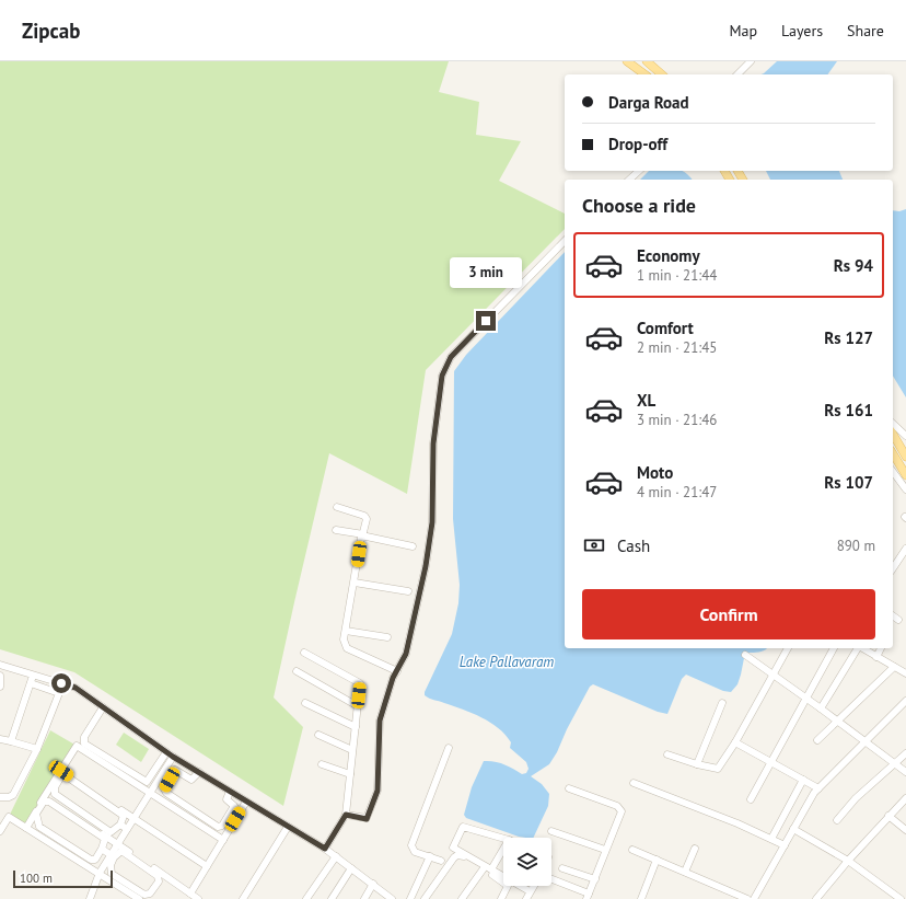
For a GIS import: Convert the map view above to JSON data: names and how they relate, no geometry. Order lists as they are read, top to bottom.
{
  "water": ["Lake Pallavaram"],
  "scale_bar": "100 m",
  "page": {
    "header": "Zipcab",
    "nav": ["Map", "Layers", "Share"],
    "banner": ["Darga Road", "Drop-off"],
    "heading": "Choose a ride",
    "list": [
      {
        "name": "Economy",
        "note": "1 min · 21:44",
        "value": "Rs 94"
      },
      {
        "name": "Comfort",
        "note": "2 min · 21:45",
        "value": "Rs 127"
      },
      {
        "name": "XL",
        "note": "3 min · 21:46",
        "value": "Rs 161"
      },
      {
        "name": "Moto",
        "note": "4 min · 21:47",
        "value": "Rs 107"
      }
    ],
    "bubble": "3 min",
    "pay": ["Cash", "890 m"],
    "buttons": "Confirm",
    "scale": "100 m"
  }
}
